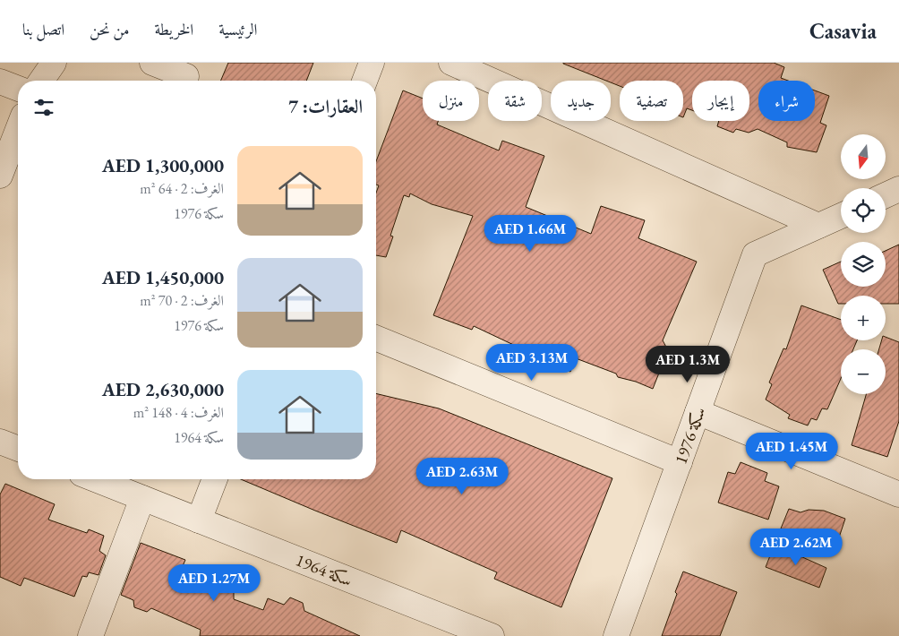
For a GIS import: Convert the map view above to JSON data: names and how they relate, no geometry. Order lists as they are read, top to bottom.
{
  "streets": {
    "street": ["سكة 1976", "سكة 1964"]
  },
  "north": "bottom",
  "page": {
    "header": "Casavia",
    "nav": [
      "الرئيسية",
      "الخريطة",
      "من نحن",
      "اتصل بنا"
    ],
    "chip": [
      "شراء",
      "إيجار",
      "تصفية",
      "جديد",
      "شقة",
      "منزل"
    ],
    "heading": "العقارات: 7",
    "map_buttons": ["+", "−"],
    "list": [
      {
        "name": "AED 1,300,000",
        "note": "الغرف: 2 · 64 m² · سكة 1976"
      },
      {
        "name": "AED 1,450,000",
        "note": "الغرف: 2 · 70 m² · سكة 1976"
      },
      {
        "name": "AED 2,630,000",
        "note": "الغرف: 4 · 148 m² · سكة 1964"
      }
    ],
    "price": [
      "AED 1.66M",
      "AED 3.13M",
      "AED 1.3M",
      "AED 1.45M",
      "AED 2.63M",
      "AED 2.62M",
      "AED 1.27M"
    ]
  }
}
